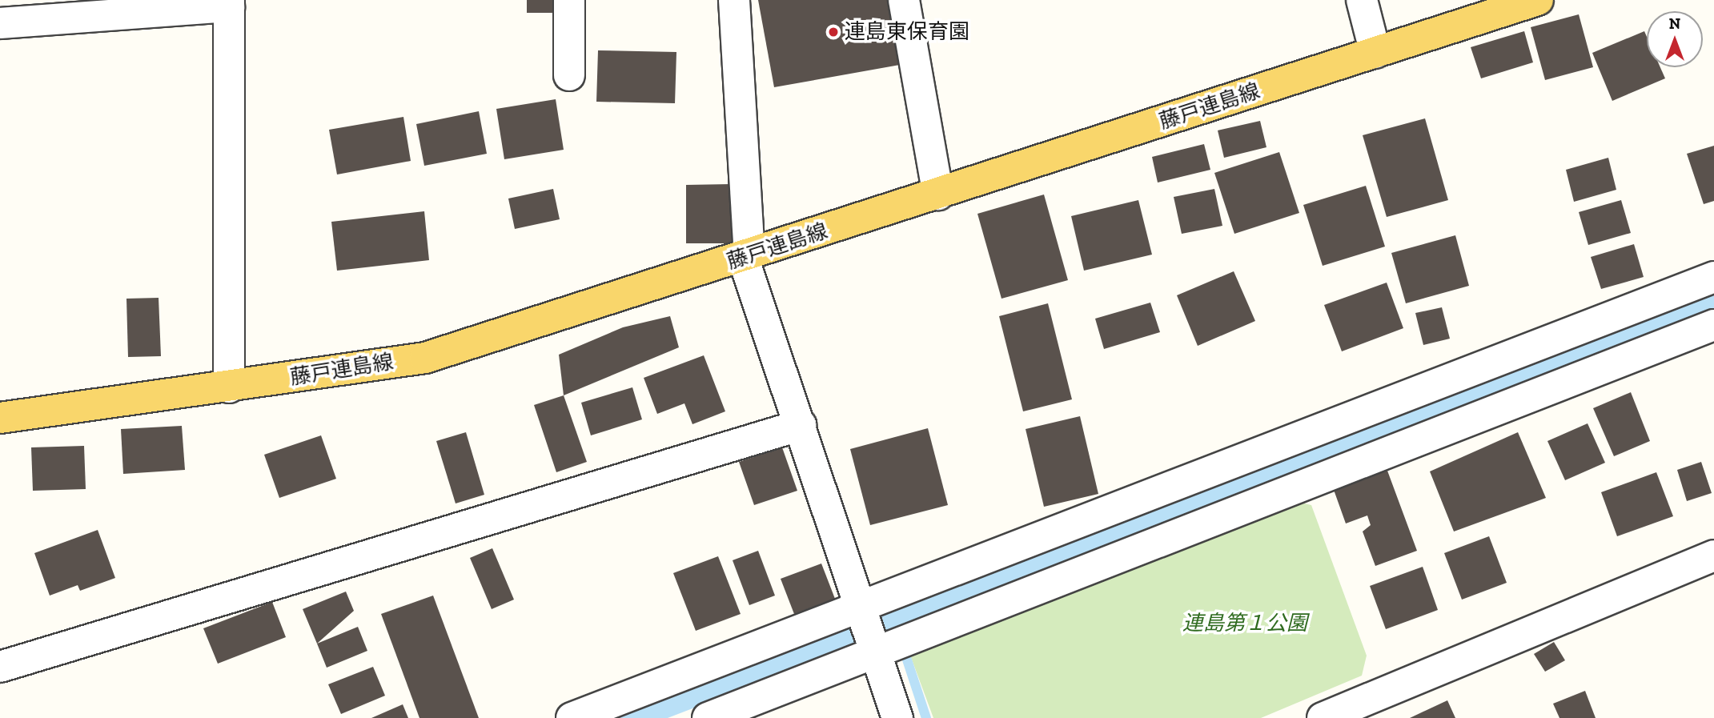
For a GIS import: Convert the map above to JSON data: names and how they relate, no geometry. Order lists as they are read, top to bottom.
{
  "streets": {
    "main road": ["藤戸連島線"]
  },
  "parks": ["連島第１公園"],
  "places": ["連島東保育園"],
  "north": "top"
}
